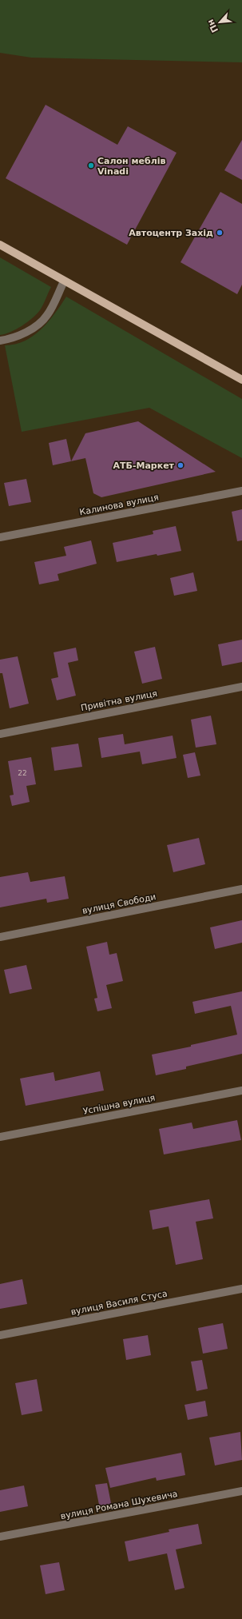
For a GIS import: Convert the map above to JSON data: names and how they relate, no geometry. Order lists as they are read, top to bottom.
{
  "streets": {
    "street": [
      "Калинова вулиця",
      "Привітна вулиця",
      "вулиця Свободи",
      "Успішна вулиця",
      "вулиця Василя Стуса",
      "вулиця Романа Шухевича"
    ]
  },
  "places": ["Салон меблів Vinadi", "Автоцентр Захід", "АТБ-Маркет"],
  "house_numbers": ["22"],
  "north": "bottom left"
}
